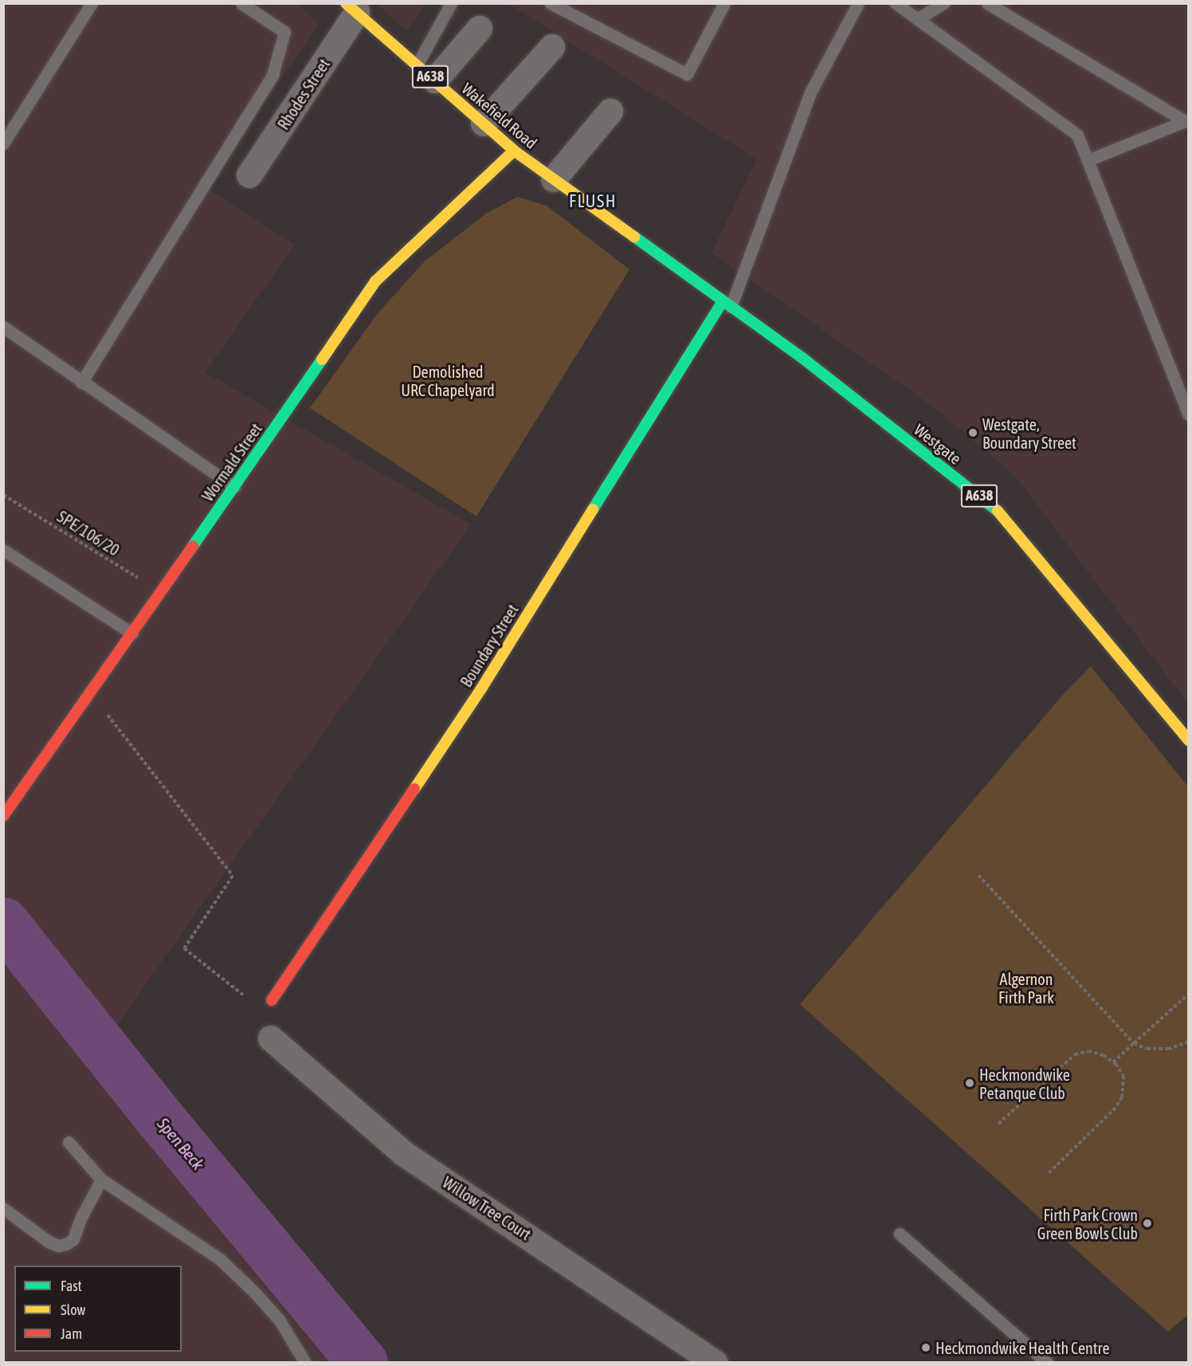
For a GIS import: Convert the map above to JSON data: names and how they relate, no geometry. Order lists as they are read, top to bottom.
{
  "streets": {
    "street": [
      "A638",
      "Rhodes Street",
      "Wakefield Road",
      "Westgate",
      "Wormald Street",
      "Boundary Street",
      "Willow Tree Court"
    ],
    "path": ["SPE/106/20"]
  },
  "crossings": [
    ["Rhodes Street", "Wakefield Road"],
    ["Wakefield Road", "Westgate"],
    ["Wakefield Road", "Wormald Street"],
    ["Westgate", "Boundary Street"],
    ["Wormald Street", "SPE/106/20"]
  ],
  "districts": ["FLUSH"],
  "water": ["Spen Beck"],
  "parks": ["Demolished URC Chapelyard", "Algernon Firth Park"],
  "places": [
    "Westgate, Boundary Street",
    "Heckmondwike Petanque Club",
    "Firth Park Crown Green Bowls Club",
    "Heckmondwike Health Centre"
  ],
  "legend": ["Fast", "Slow", "Jam"]
}
